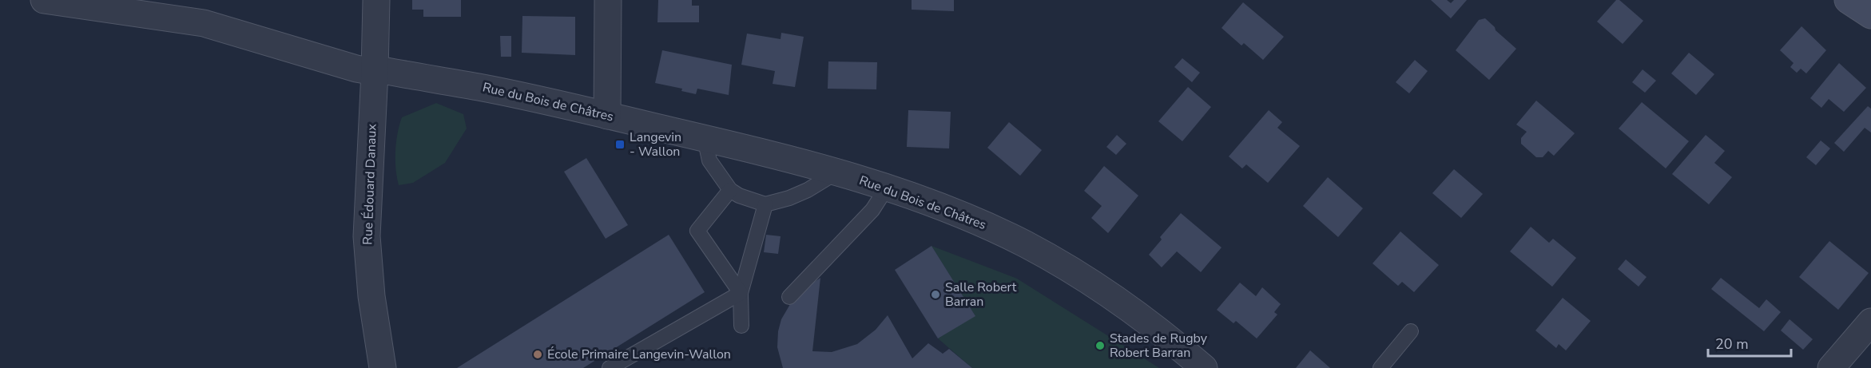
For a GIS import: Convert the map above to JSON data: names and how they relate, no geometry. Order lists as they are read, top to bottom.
{
  "streets": {
    "street": ["Rue du Bois de Châtres", "Rue Édouard Danaux"]
  },
  "crossings": [
    ["Rue du Bois de Châtres", "Rue Édouard Danaux"]
  ],
  "places": {
    "transit": ["Langevin - Wallon"],
    "other": ["Salle Robert Barran", "Stades de Rugby Robert Barran", "École Primaire Langevin-Wallon"]
  },
  "scale_bar": "20 m"
}
